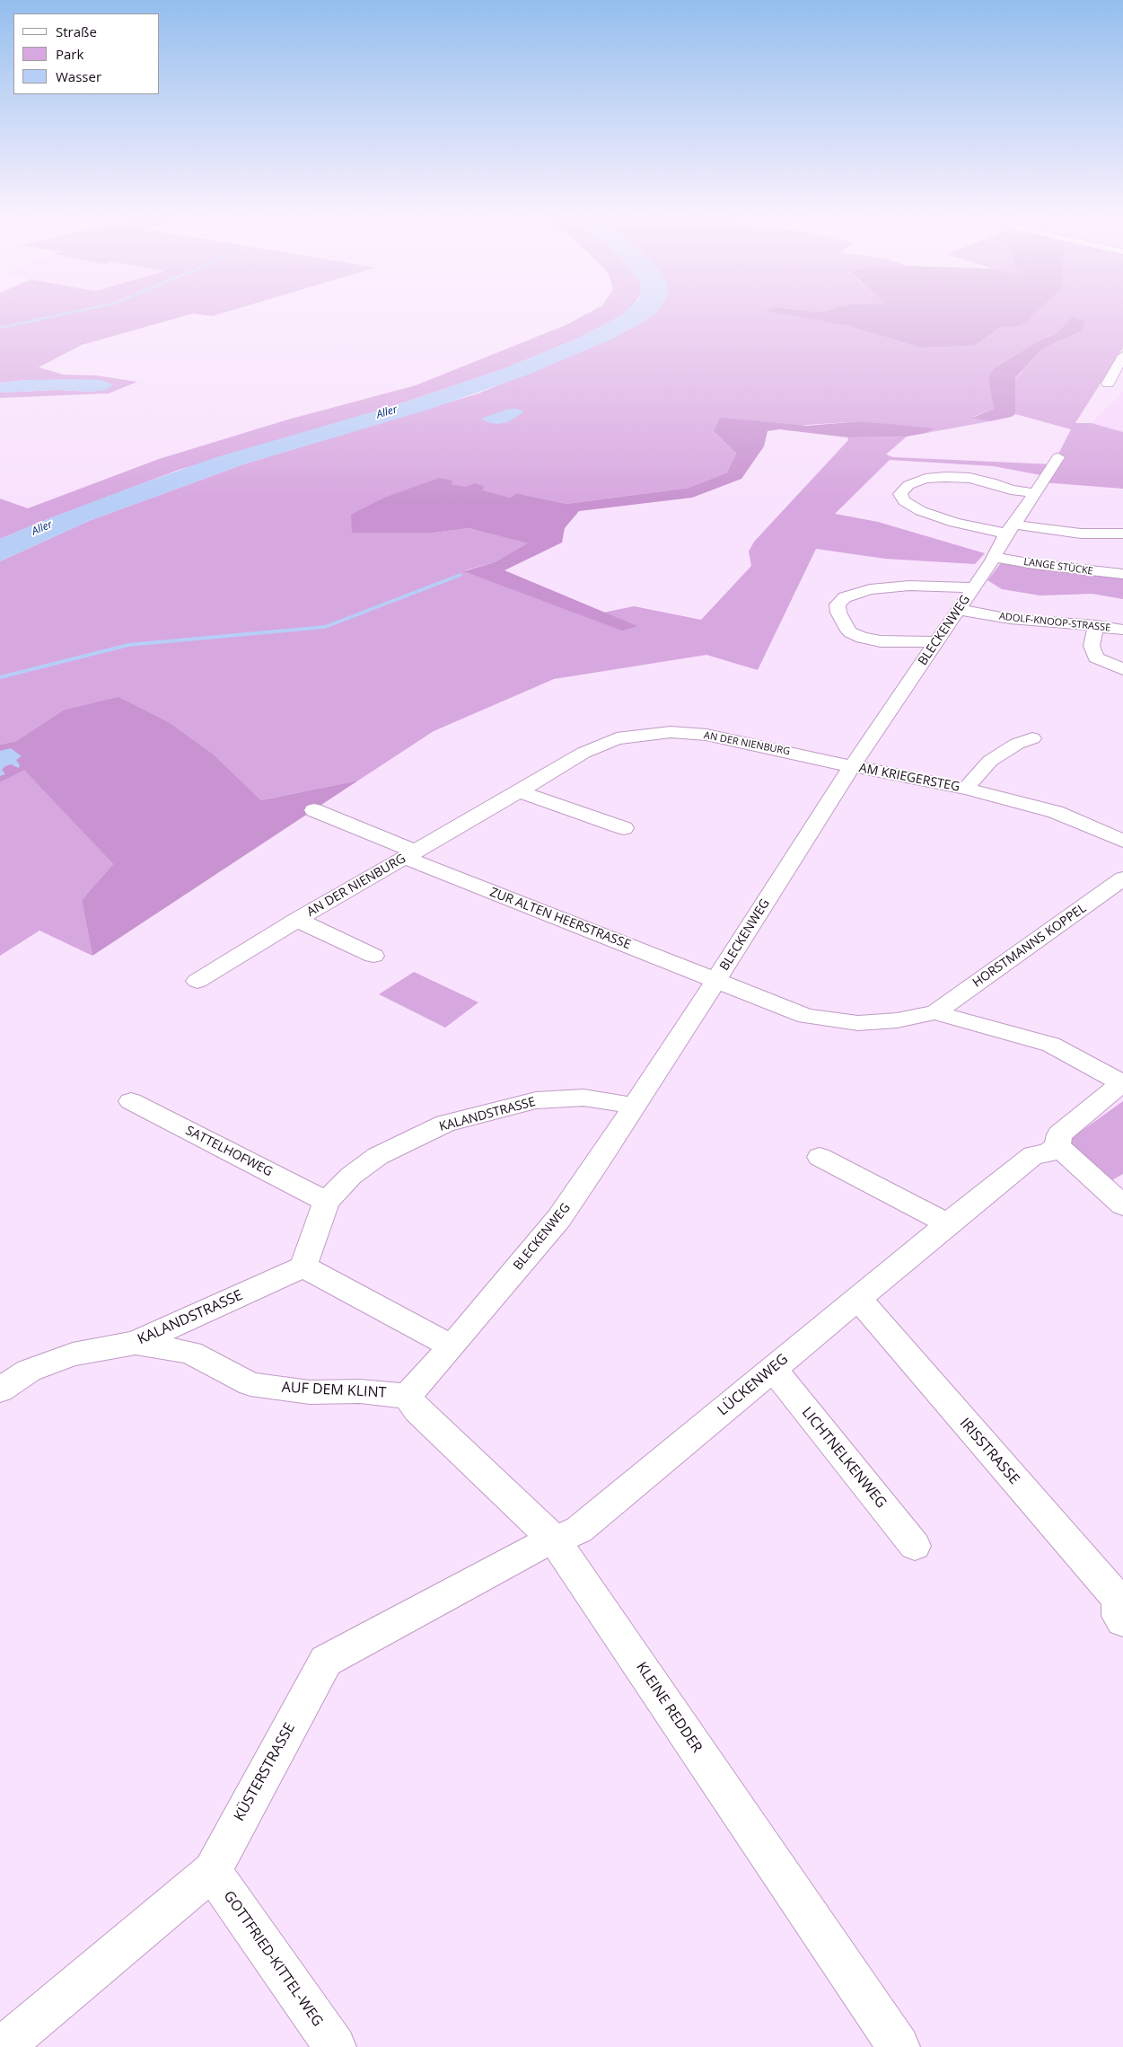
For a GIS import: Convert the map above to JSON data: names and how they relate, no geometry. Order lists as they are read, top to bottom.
{
  "streets": {
    "street": [
      "LANGE STÜCKE",
      "ADOLF-KNOOP-STRASSE",
      "BLECKENWEG",
      "AN DER NIENBURG",
      "AM KRIEGERSTEG",
      "ZUR ALTEN HEERSTRASSE",
      "HORSTMANNS KOPPEL",
      "KALANDSTRASSE",
      "SATTELHOFWEG",
      "LÜCKENWEG",
      "AUF DEM KLINT",
      "IRISSTRASSE",
      "LICHTNELKENWEG",
      "KLEINE REDDER",
      "KÜSTERSTRASSE",
      "GOTTFRIED-KITTEL-WEG"
    ]
  },
  "crossings": [
    ["LANGE STÜCKE", "BLECKENWEG"],
    ["ADOLF-KNOOP-STRASSE", "BLECKENWEG"],
    ["BLECKENWEG", "AN DER NIENBURG"],
    ["BLECKENWEG", "AM KRIEGERSTEG"],
    ["BLECKENWEG", "ZUR ALTEN HEERSTRASSE"],
    ["BLECKENWEG", "HORSTMANNS KOPPEL"],
    ["BLECKENWEG", "KALANDSTRASSE"],
    ["BLECKENWEG", "AUF DEM KLINT"],
    ["BLECKENWEG", "KLEINE REDDER"],
    ["AN DER NIENBURG", "AM KRIEGERSTEG"],
    ["AN DER NIENBURG", "ZUR ALTEN HEERSTRASSE"],
    ["ZUR ALTEN HEERSTRASSE", "HORSTMANNS KOPPEL"],
    ["KALANDSTRASSE", "SATTELHOFWEG"],
    ["KALANDSTRASSE", "AUF DEM KLINT"],
    ["LÜCKENWEG", "IRISSTRASSE"],
    ["LÜCKENWEG", "LICHTNELKENWEG"],
    ["LÜCKENWEG", "KLEINE REDDER"],
    ["LÜCKENWEG", "KÜSTERSTRASSE"],
    ["AUF DEM KLINT", "KLEINE REDDER"],
    ["KLEINE REDDER", "KÜSTERSTRASSE"],
    ["KÜSTERSTRASSE", "GOTTFRIED-KITTEL-WEG"]
  ],
  "water": ["Aller"],
  "legend": ["Straße", "Park", "Wasser"]
}
